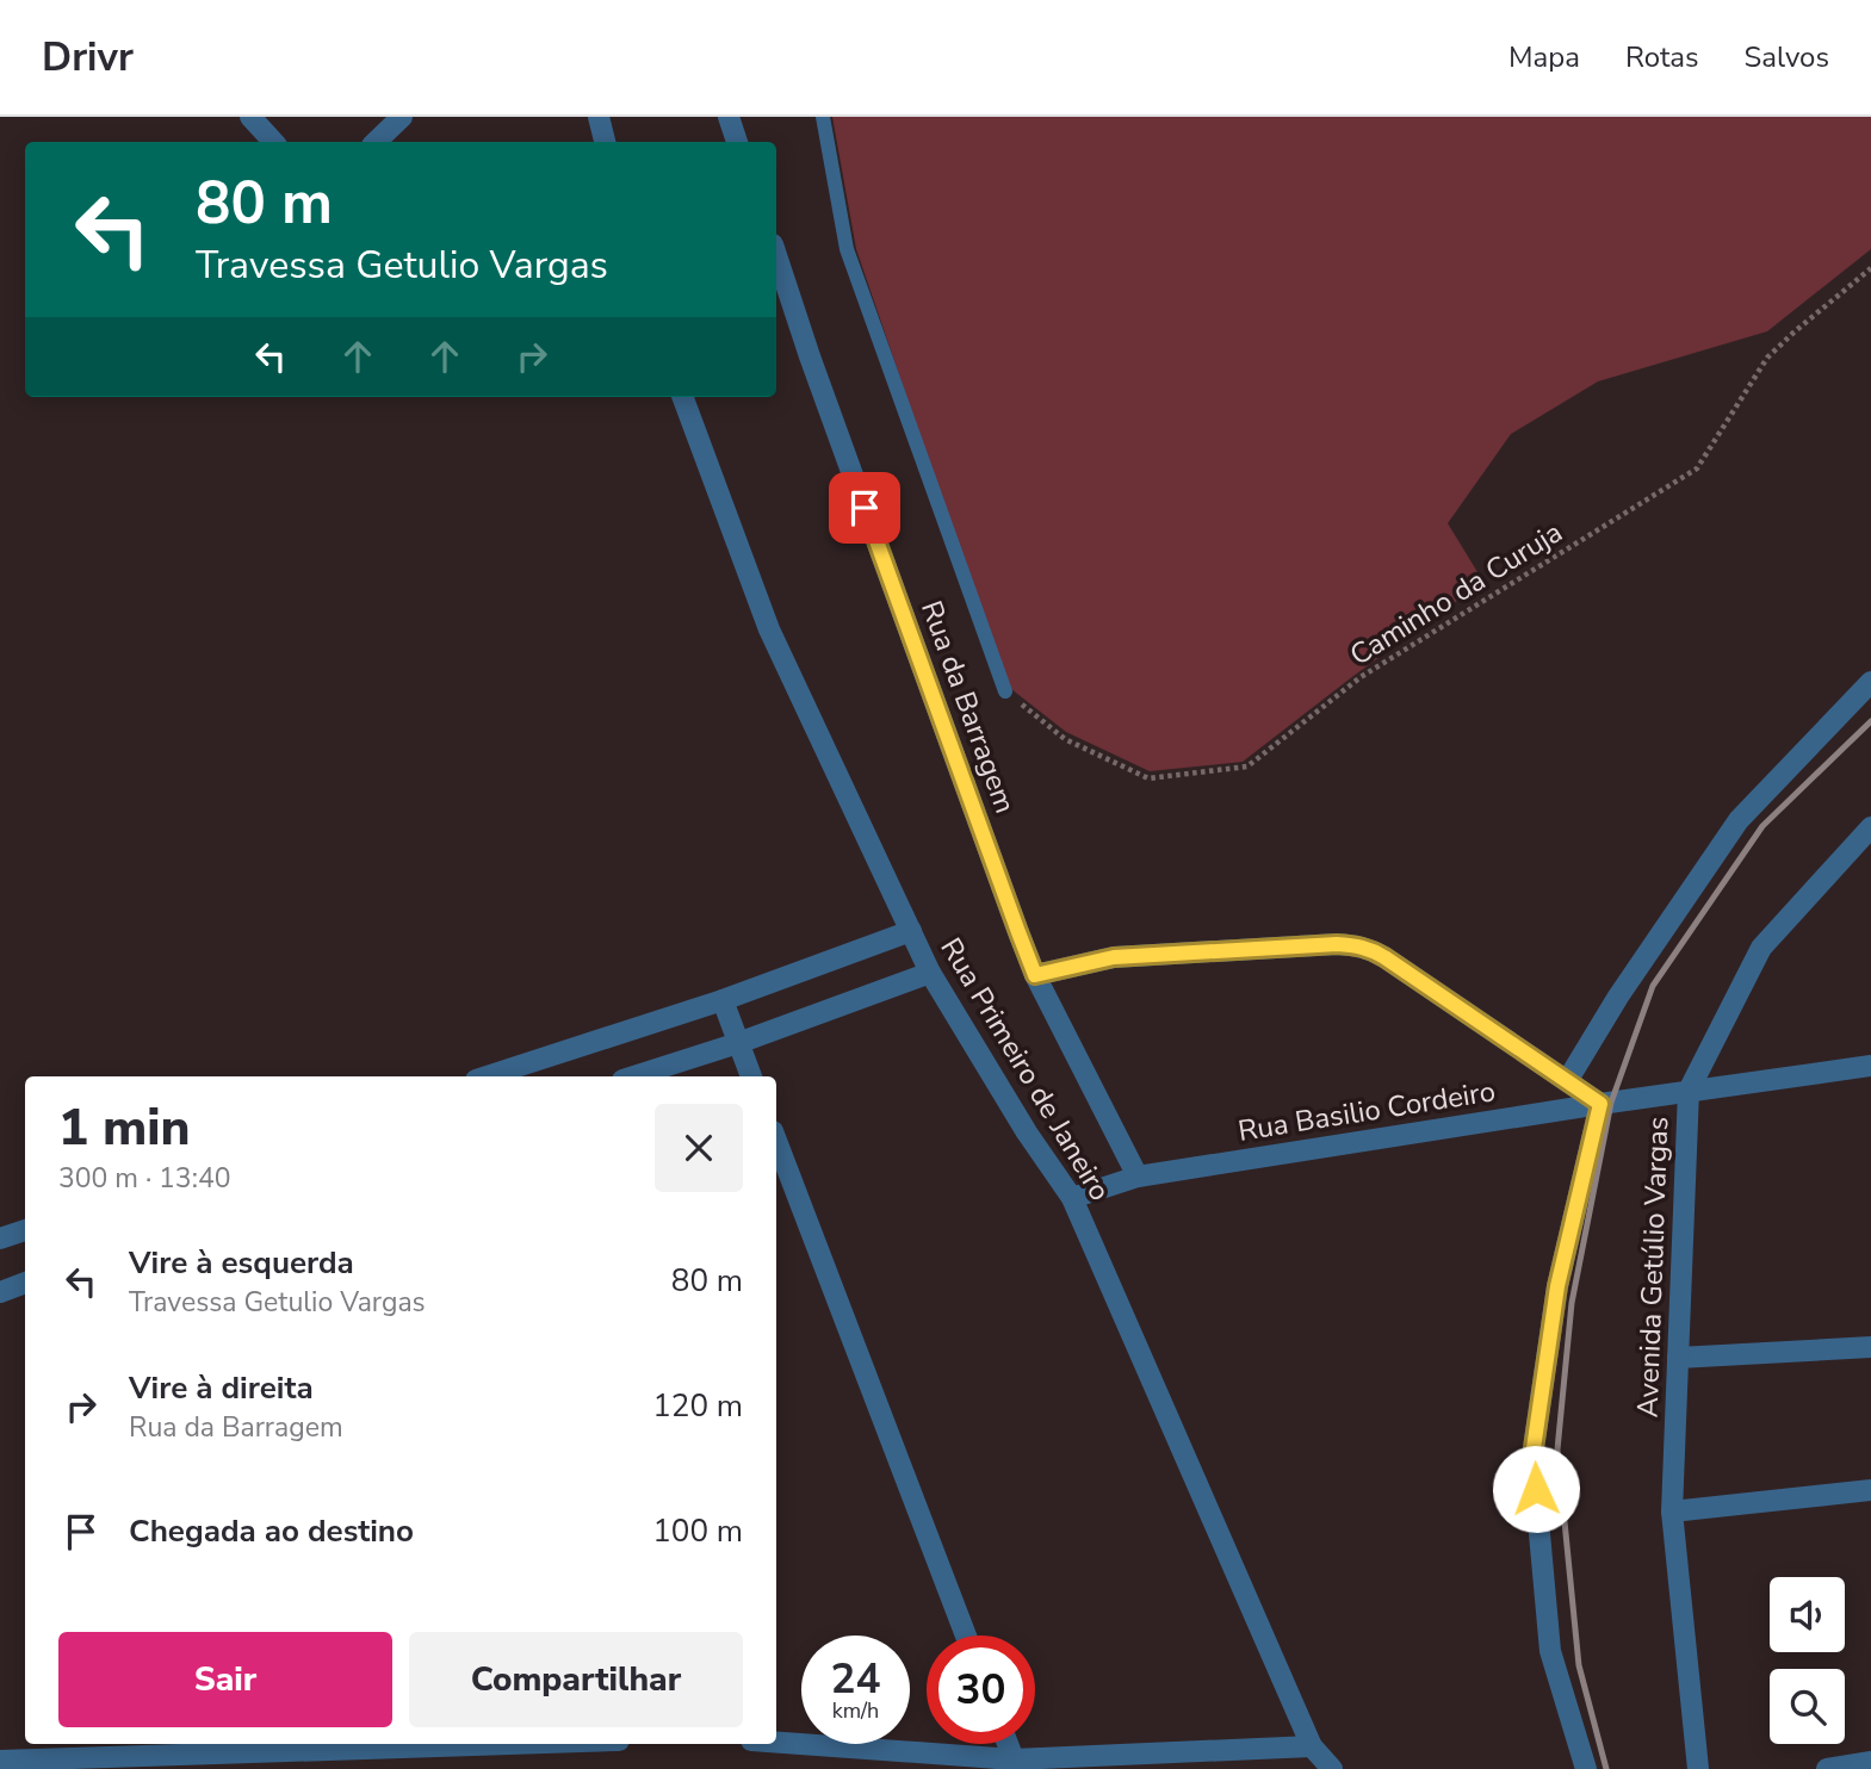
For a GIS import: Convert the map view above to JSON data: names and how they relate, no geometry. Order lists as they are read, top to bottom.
{
  "streets": {
    "street": [
      "Rua da Barragem",
      "Rua Primeiro de Janeiro",
      "Rua Basilio Cordeiro",
      "Avenida Getúlio Vargas"
    ],
    "path": ["Caminho da Curuja"]
  },
  "crossings": [
    ["Caminho da Curuja", "Rua da Barragem"],
    ["Rua da Barragem", "Rua Basilio Cordeiro"],
    ["Rua da Barragem", "Avenida Getúlio Vargas"],
    ["Rua Primeiro de Janeiro", "Rua Basilio Cordeiro"],
    ["Rua Basilio Cordeiro", "Avenida Getúlio Vargas"]
  ],
  "page": {
    "header": "Drivr",
    "nav": ["Mapa", "Rotas", "Salvos"],
    "turn": ["80 m", "Travessa Getulio Vargas"],
    "heading": ["1 min", "300 m · 13:40"],
    "list": [
      {
        "name": "Vire à esquerda",
        "note": "Travessa Getulio Vargas",
        "value": "80 m"
      },
      {
        "name": "Vire à direita",
        "note": "Rua da Barragem",
        "value": "120 m"
      },
      {
        "name": "Chegada ao destino",
        "value": "100 m"
      }
    ],
    "buttons": ["Sair", "Compartilhar"],
    "speed": "24 km/h",
    "limit": "30"
  }
}
